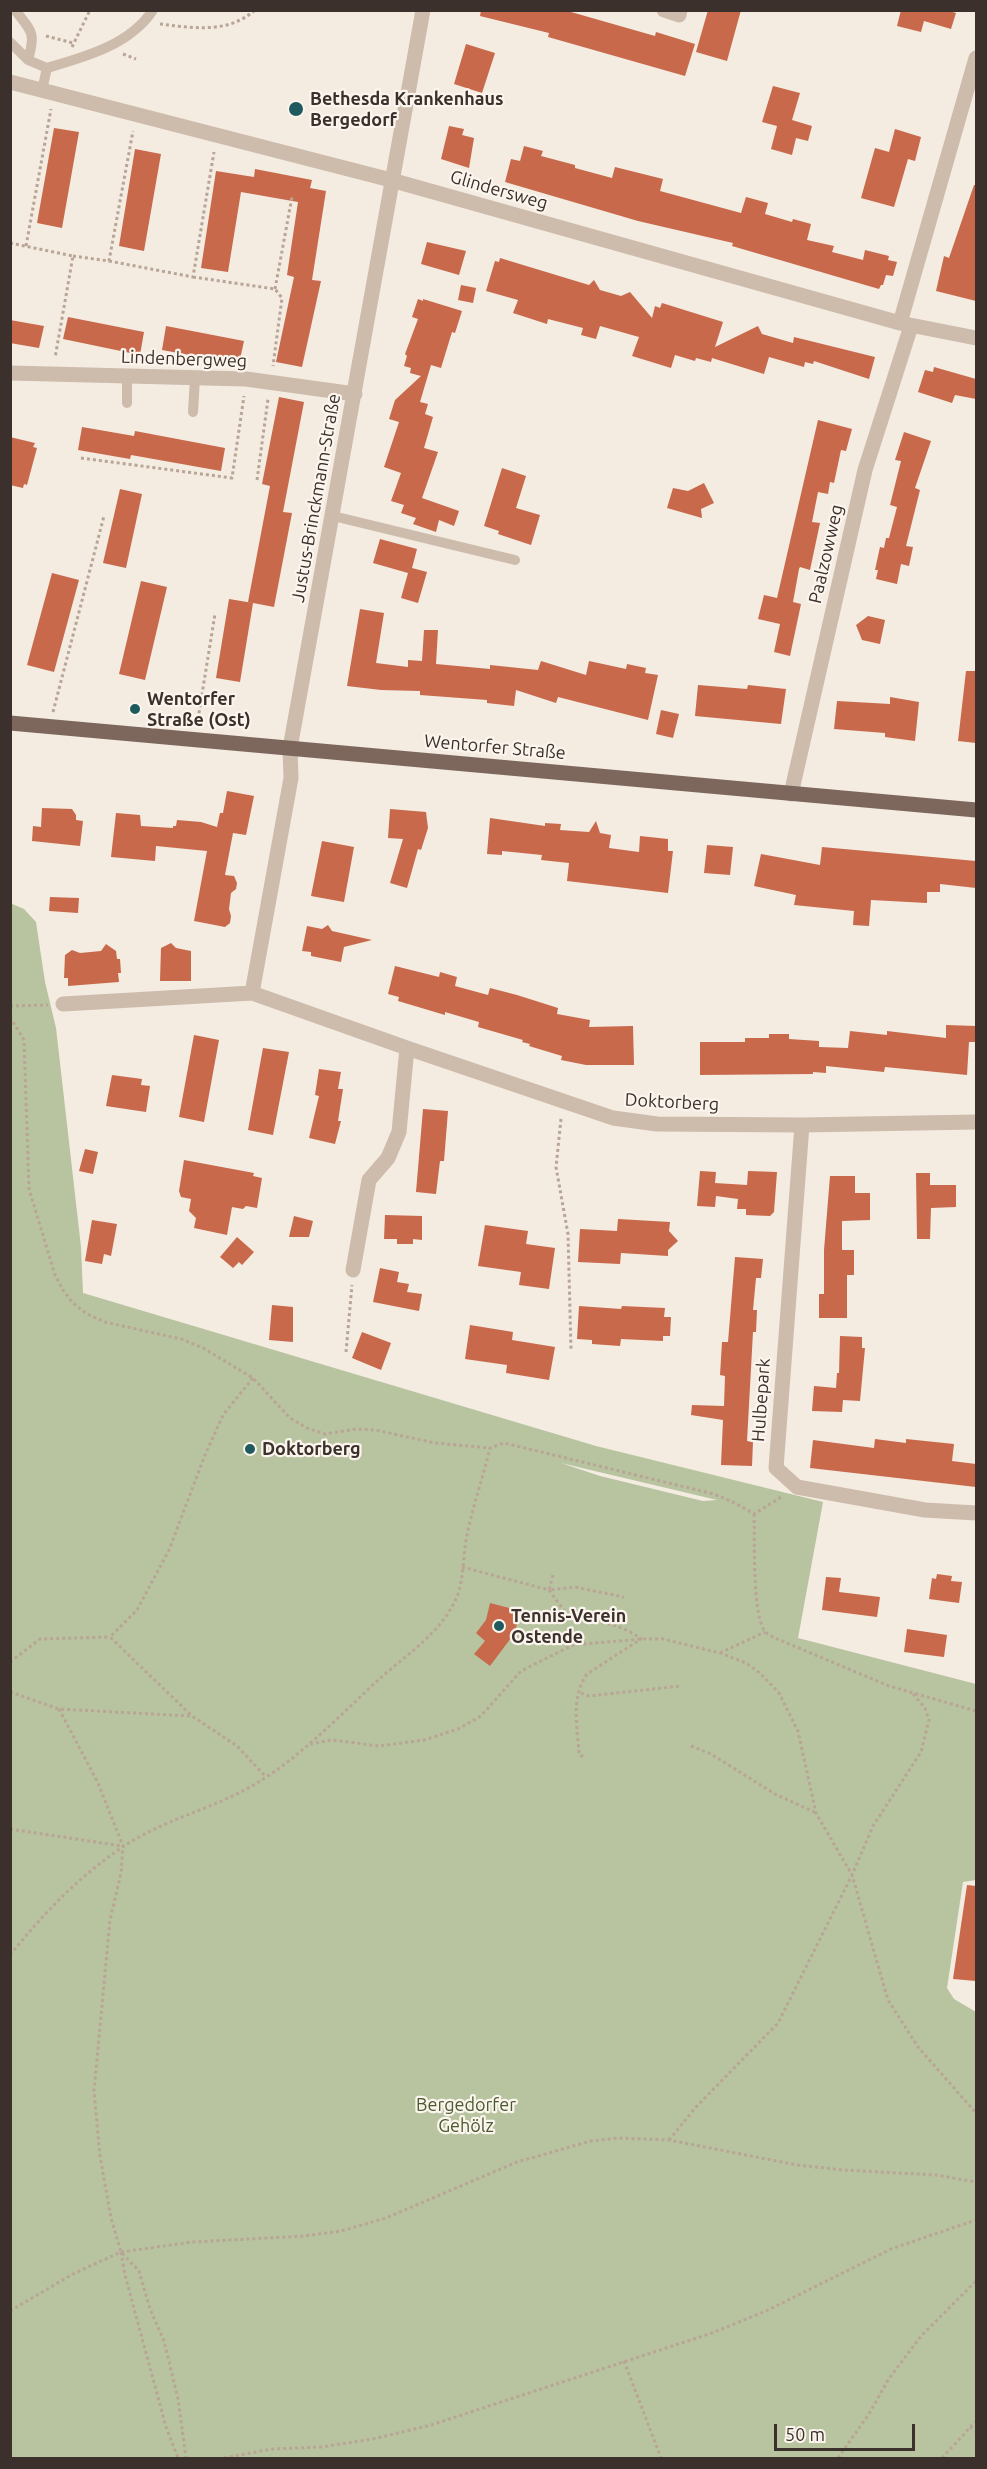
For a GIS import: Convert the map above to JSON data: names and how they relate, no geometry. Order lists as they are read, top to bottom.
{
  "streets": {
    "main road": ["Wentorfer Straße"],
    "street": [
      "Glindersweg",
      "Lindenbergweg",
      "Justus-Brinckmann-Straße",
      "Paalzowweg",
      "Doktorberg",
      "Hulbepark"
    ]
  },
  "crossings": [
    ["Glindersweg", "Justus-Brinckmann-Straße"],
    ["Glindersweg", "Paalzowweg"],
    ["Lindenbergweg", "Justus-Brinckmann-Straße"],
    ["Justus-Brinckmann-Straße", "Wentorfer Straße"],
    ["Justus-Brinckmann-Straße", "Doktorberg"],
    ["Paalzowweg", "Wentorfer Straße"],
    ["Doktorberg", "Hulbepark"]
  ],
  "parks": ["Bergedorfer Gehölz"],
  "places": [
    "Bethesda Krankenhaus Bergedorf",
    "Wentorfer Straße (Ost)",
    "Doktorberg",
    "Tennis-Verein Ostende"
  ],
  "scale_bar": "50 m"
}
